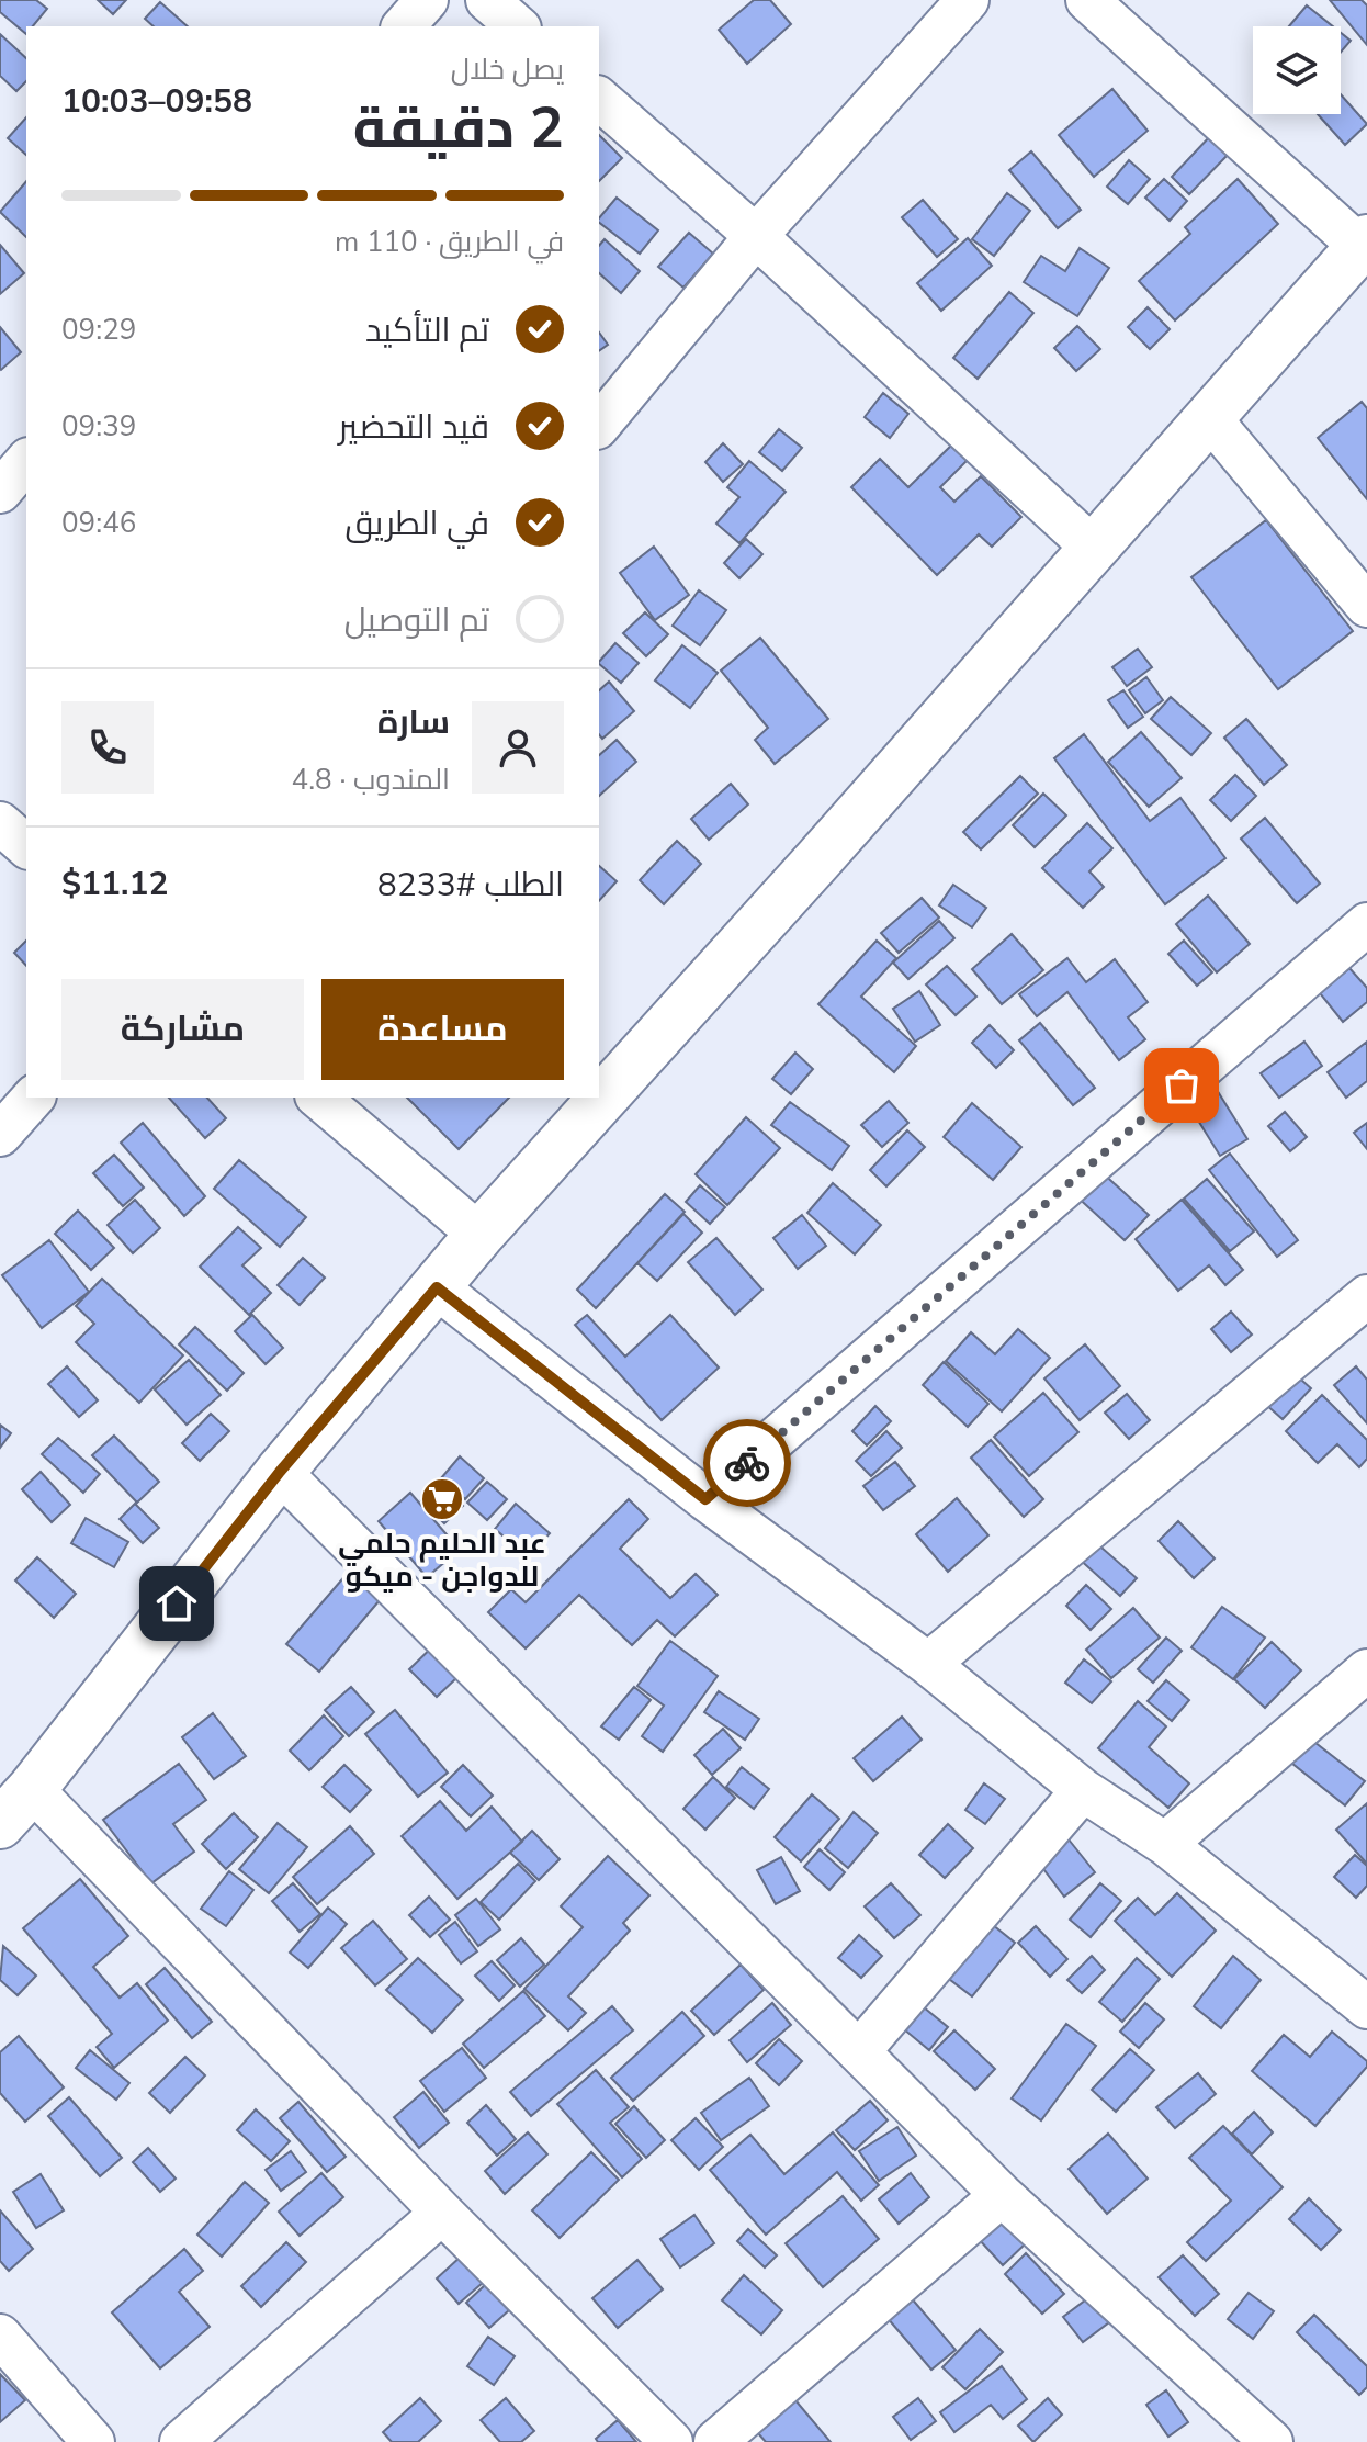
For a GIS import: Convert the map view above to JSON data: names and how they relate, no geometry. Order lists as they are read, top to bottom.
{
  "places": {
    "supermarket": ["عبد الحليم حلمي للدواجن - ميكو"]
  },
  "page": {
    "heading": ["2 دقيقة", "يصل خلال", "09:58–10:03"],
    "panel": [
      "سارة",
      "المندوب · 4.8",
      "الطلب #8233",
      "$11.12"
    ],
    "bar": "في الطريق · 110 m",
    "list": [
      ["تم التأكيد", "09:29"],
      ["قيد التحضير", "09:39"],
      ["في الطريق", "09:46"],
      "تم التوصيل"
    ],
    "buttons": ["مساعدة", "مشاركة"]
  }
}
